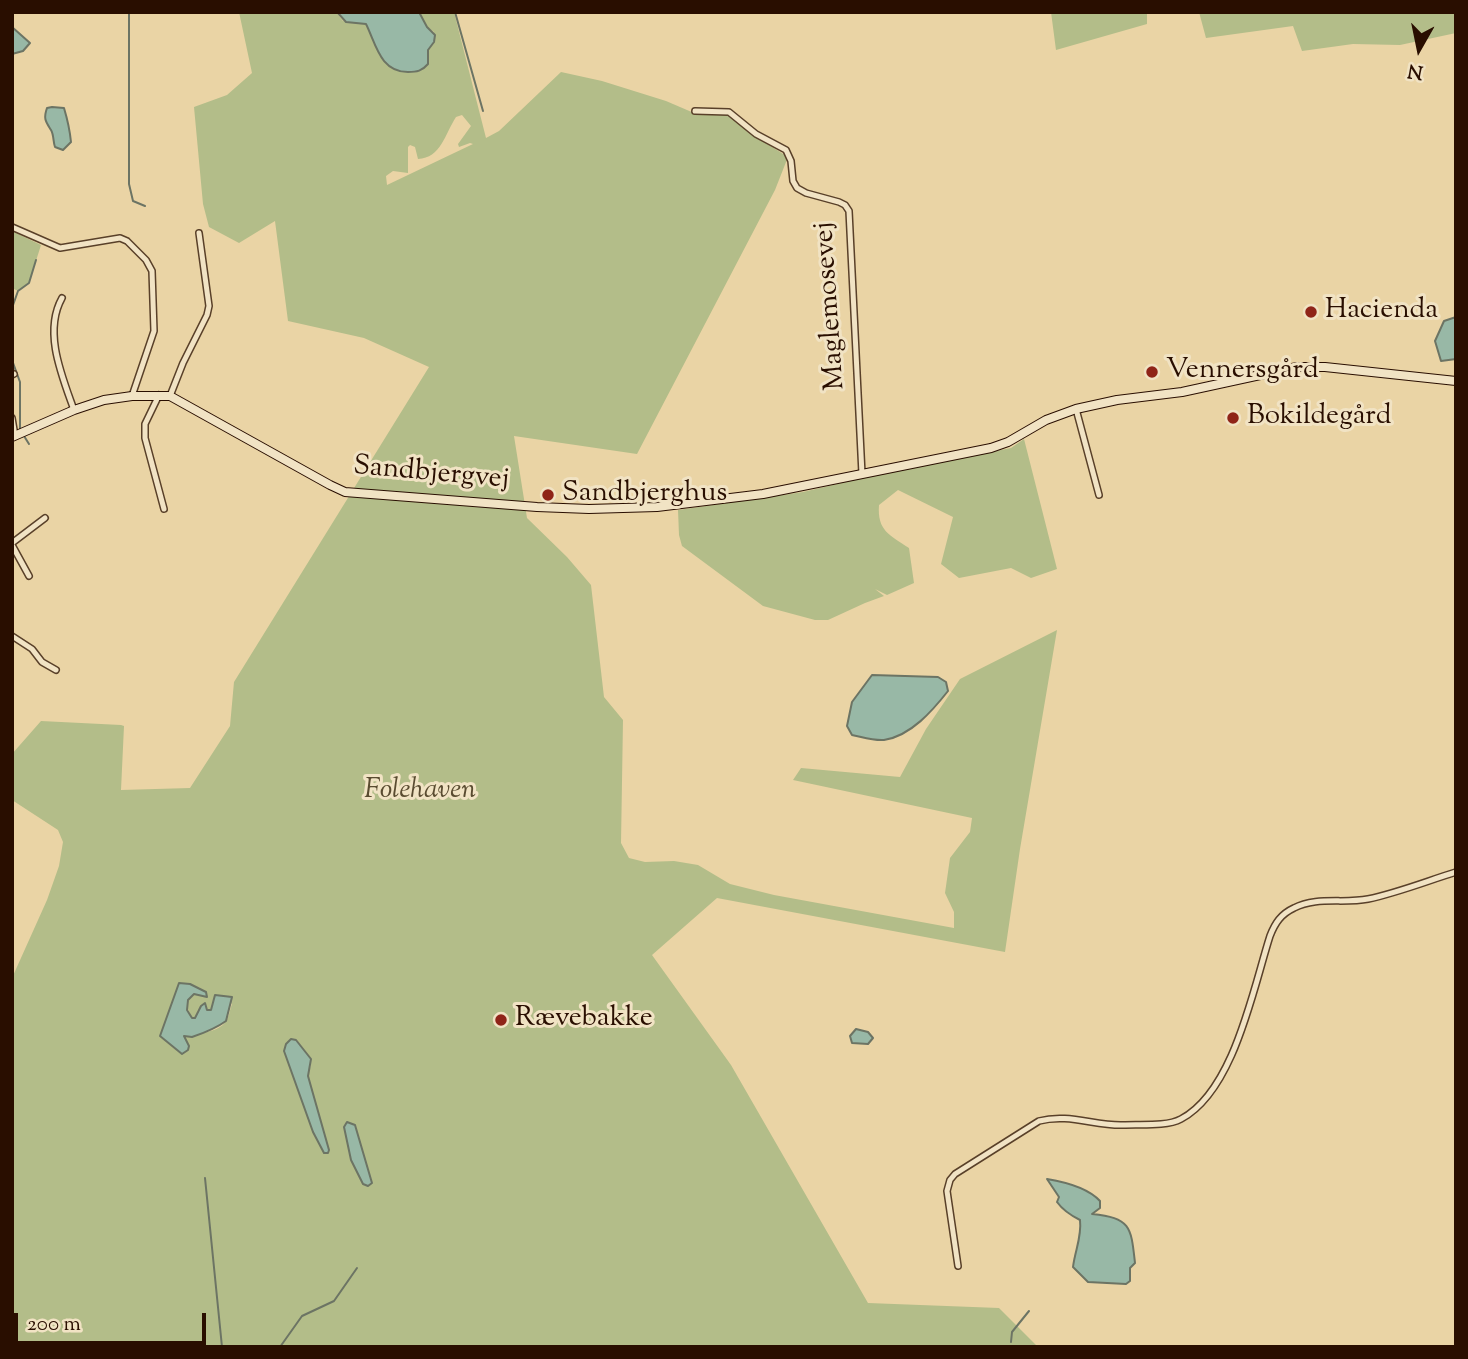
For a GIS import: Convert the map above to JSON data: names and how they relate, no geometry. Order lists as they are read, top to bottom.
{
  "streets": {
    "street": ["Maglemosevej", "Sandbjergvej"]
  },
  "crossings": [
    ["Maglemosevej", "Sandbjergvej"]
  ],
  "parks": ["Folehaven"],
  "places": [
    "Hacienda",
    "Vennersgård",
    "Bokildegård",
    "Sandbjerghus",
    "Rævebakke"
  ],
  "scale_bar": "200 m",
  "north": "bottom"
}
